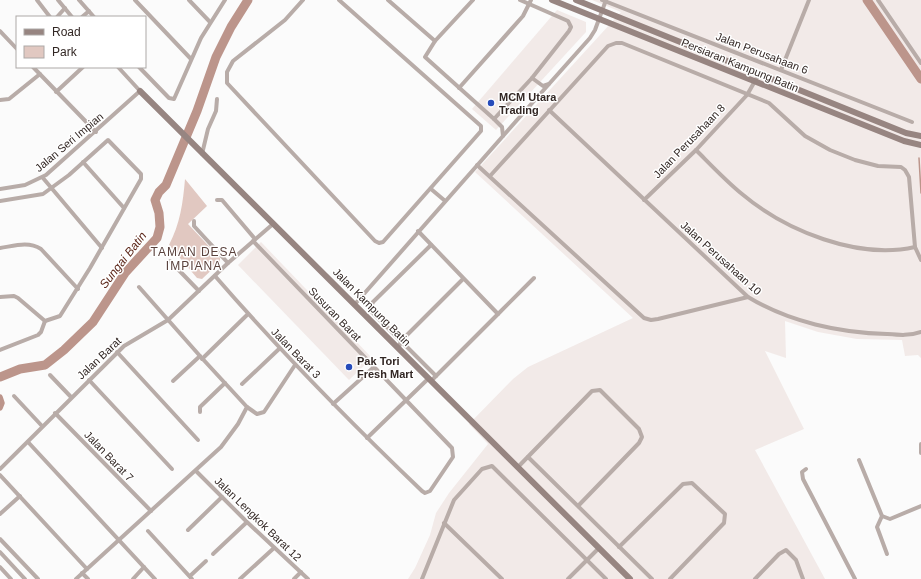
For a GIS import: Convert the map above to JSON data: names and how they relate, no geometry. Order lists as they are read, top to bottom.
{
  "streets": {
    "street": [
      "Jalan Perusahaan 6",
      "Persiaran Kampung Batin",
      "Jalan Perusahaan 8",
      "Jalan Seri Impian",
      "Jalan Perusahaan 10",
      "Jalan Kampung Batin",
      "Susuran Barat",
      "Jalan Barat 3",
      "Jalan Barat",
      "Jalan Barat 7",
      "Jalan Lengkok Barat 12"
    ]
  },
  "crossings": [
    ["Persiaran Kampung Batin", "Jalan Perusahaan 8"],
    ["Jalan Perusahaan 8", "Jalan Perusahaan 10"],
    ["Jalan Seri Impian", "Jalan Kampung Batin"],
    ["Jalan Kampung Batin", "Jalan Barat"],
    ["Susuran Barat", "Jalan Barat 3"],
    ["Susuran Barat", "Jalan Barat"],
    ["Jalan Barat 3", "Jalan Barat"],
    ["Jalan Barat", "Jalan Barat 7"]
  ],
  "districts": ["TAMAN DESA IMPIANA"],
  "water": ["Sungai Batin"],
  "places": ["MCM Utara Trading", "Pak Tori Fresh Mart"],
  "legend": ["Road", "Park"]
}
